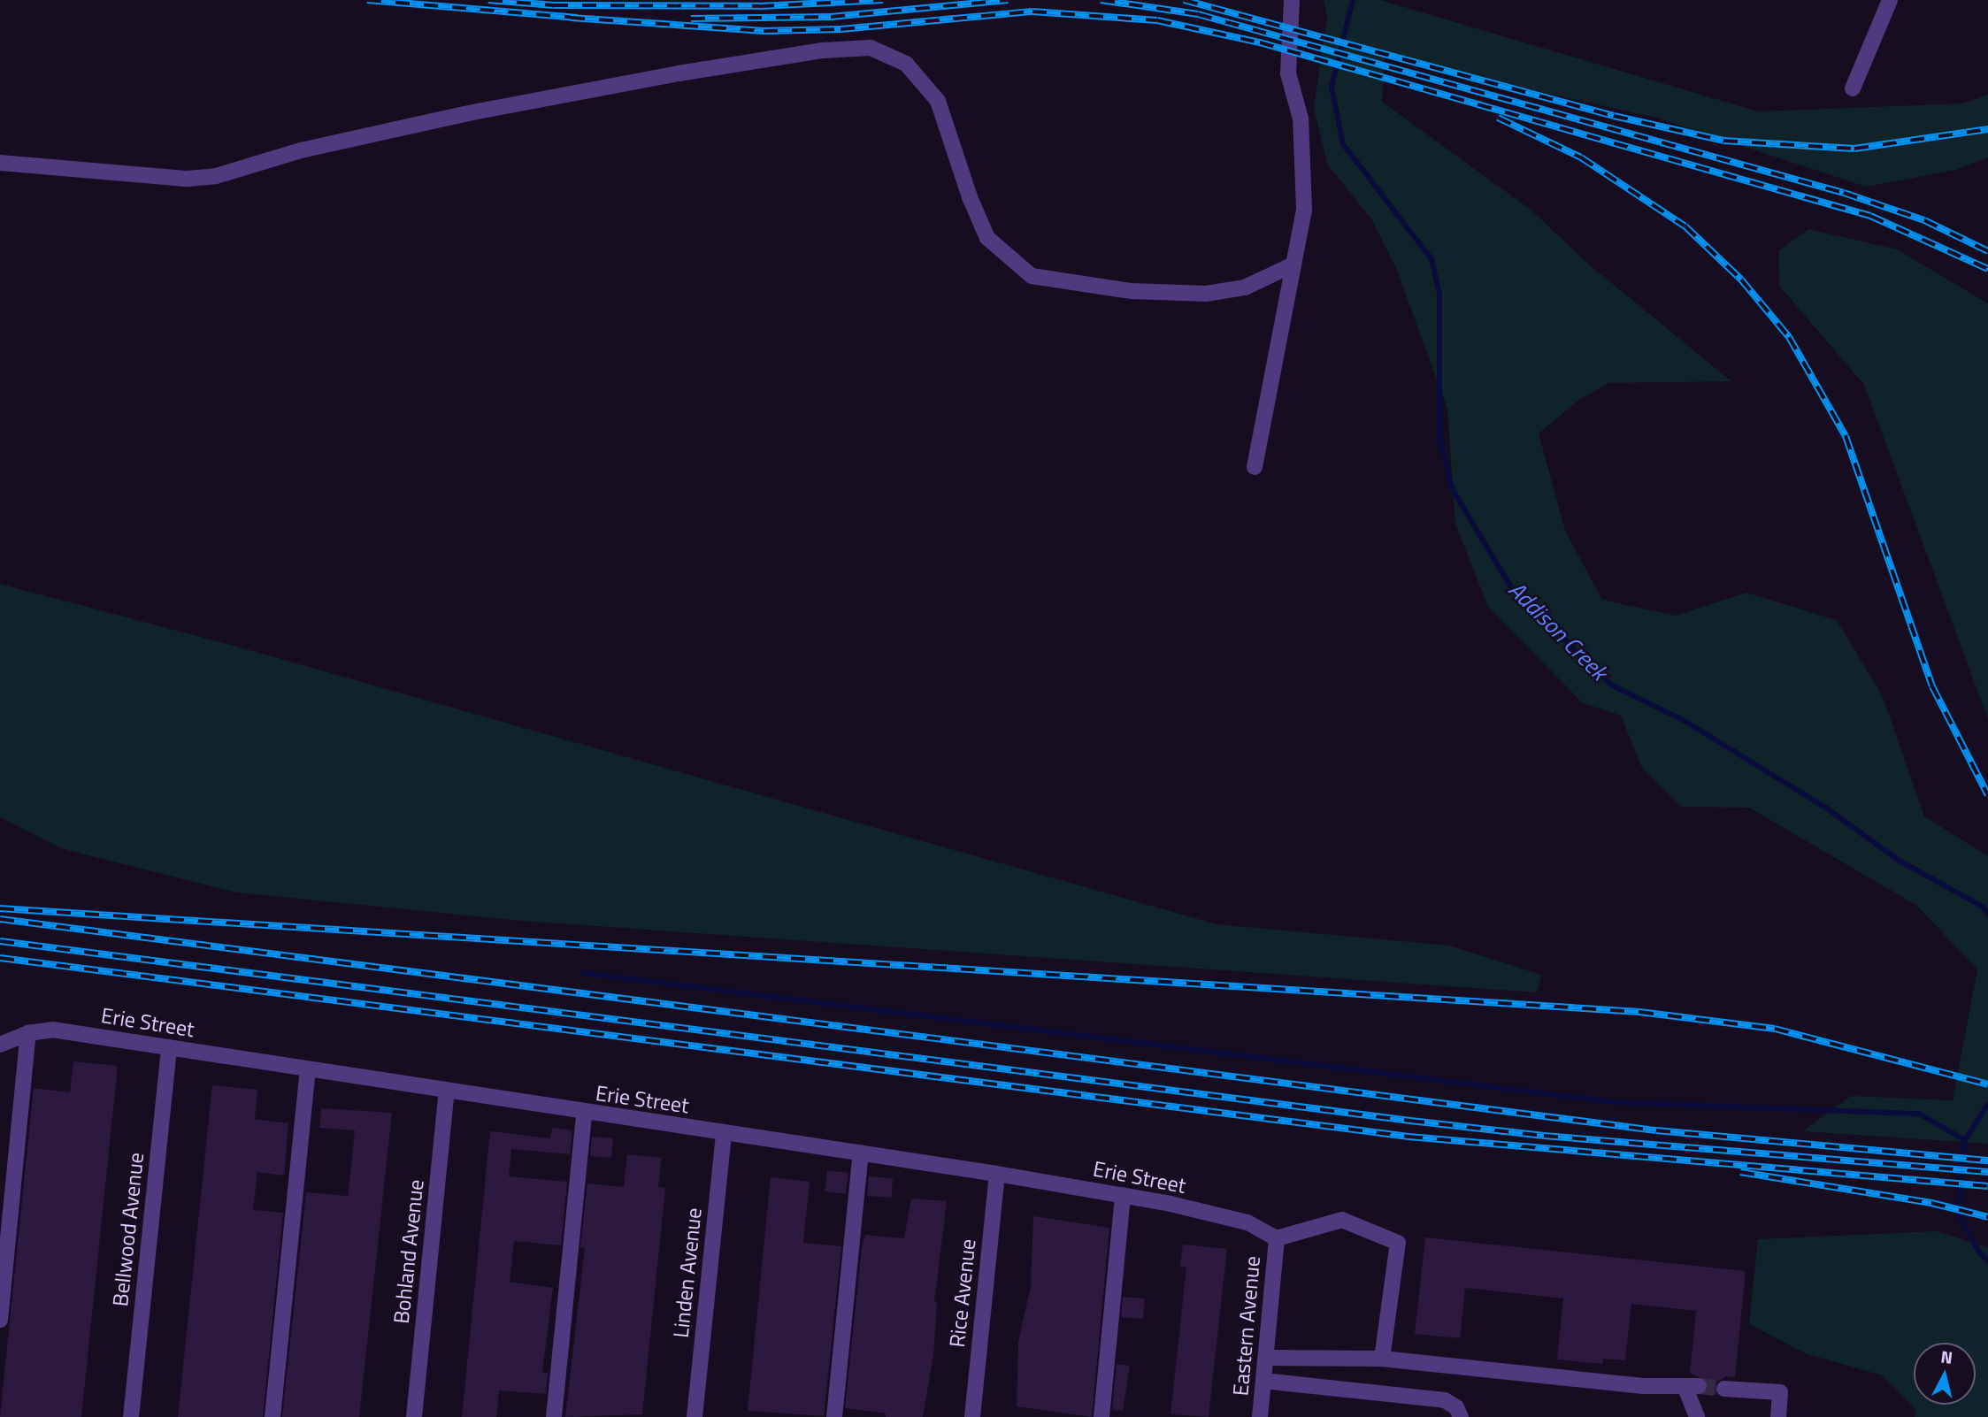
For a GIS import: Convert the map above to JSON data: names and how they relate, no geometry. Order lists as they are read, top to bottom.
{
  "streets": {
    "street": [
      "Erie Street",
      "Bellwood Avenue",
      "Bohland Avenue",
      "Linden Avenue",
      "Rice Avenue",
      "Eastern Avenue"
    ]
  },
  "crossings": [
    ["Erie Street", "Bellwood Avenue"],
    ["Erie Street", "Bohland Avenue"],
    ["Erie Street", "Linden Avenue"],
    ["Erie Street", "Rice Avenue"],
    ["Erie Street", "Eastern Avenue"]
  ],
  "water": ["Addison Creek"],
  "north": "top"
}
